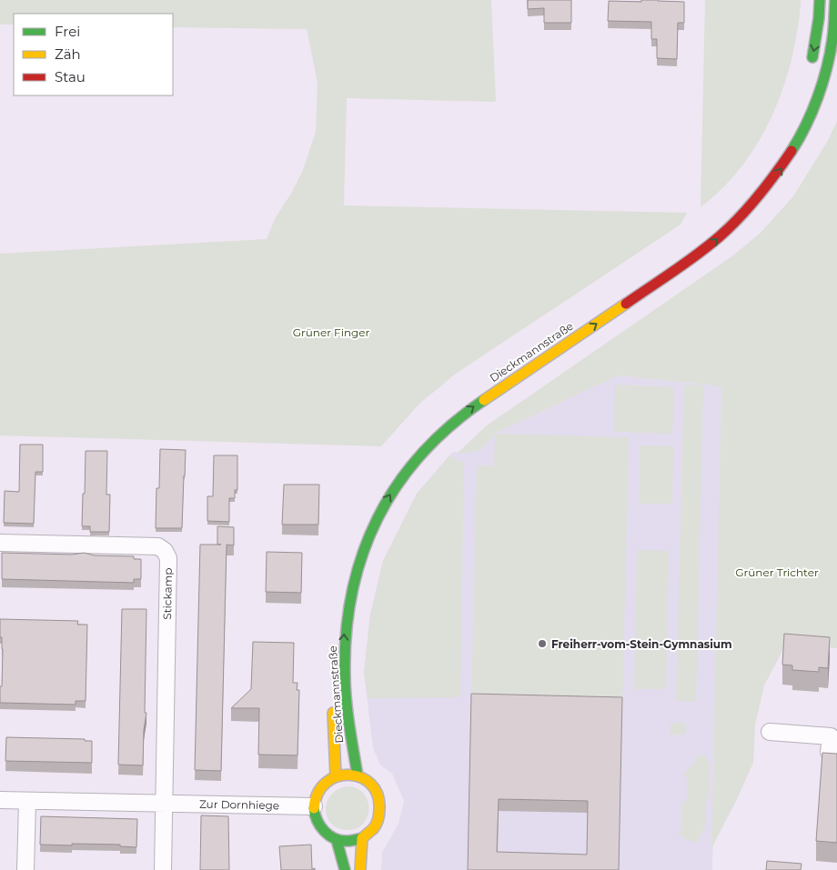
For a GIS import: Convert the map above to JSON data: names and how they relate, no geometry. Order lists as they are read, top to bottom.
{
  "streets": {
    "street": ["Dieckmannstraße", "Stickamp", "Zur Dornhiege"]
  },
  "crossings": [
    ["Dieckmannstraße", "Zur Dornhiege"],
    ["Stickamp", "Zur Dornhiege"]
  ],
  "one_way": ["Dieckmannstraße"],
  "parks": ["Grüner Finger", "Grüner Trichter"],
  "places": ["Freiherr-vom-Stein-Gymnasium"],
  "legend": ["Frei", "Zäh", "Stau"]
}
